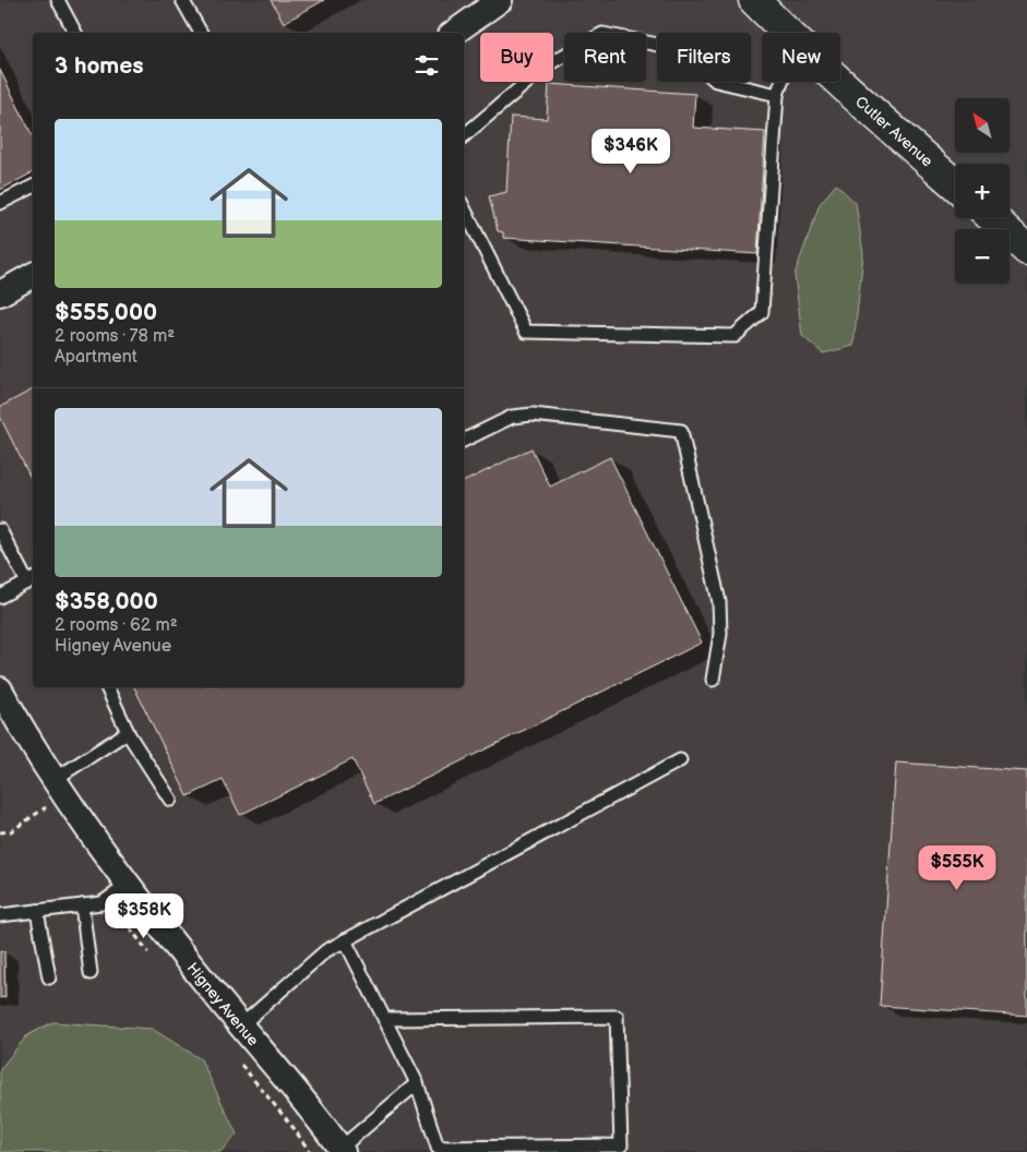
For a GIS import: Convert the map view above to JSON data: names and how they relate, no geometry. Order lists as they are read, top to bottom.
{
  "streets": {
    "street": ["Cutler Avenue", "Higney Avenue"]
  },
  "north": "top left",
  "page": {
    "chip": [
      "Buy",
      "Rent",
      "Filters",
      "New"
    ],
    "heading": "3 homes",
    "map_buttons": ["+", "−"],
    "list": [
      {
        "name": "$555,000",
        "note": "2 rooms · 78 m² · Apartment"
      },
      {
        "name": "$358,000",
        "note": "2 rooms · 62 m² · Higney Avenue"
      }
    ],
    "price": ["$346K", "$555K", "$358K"]
  }
}
